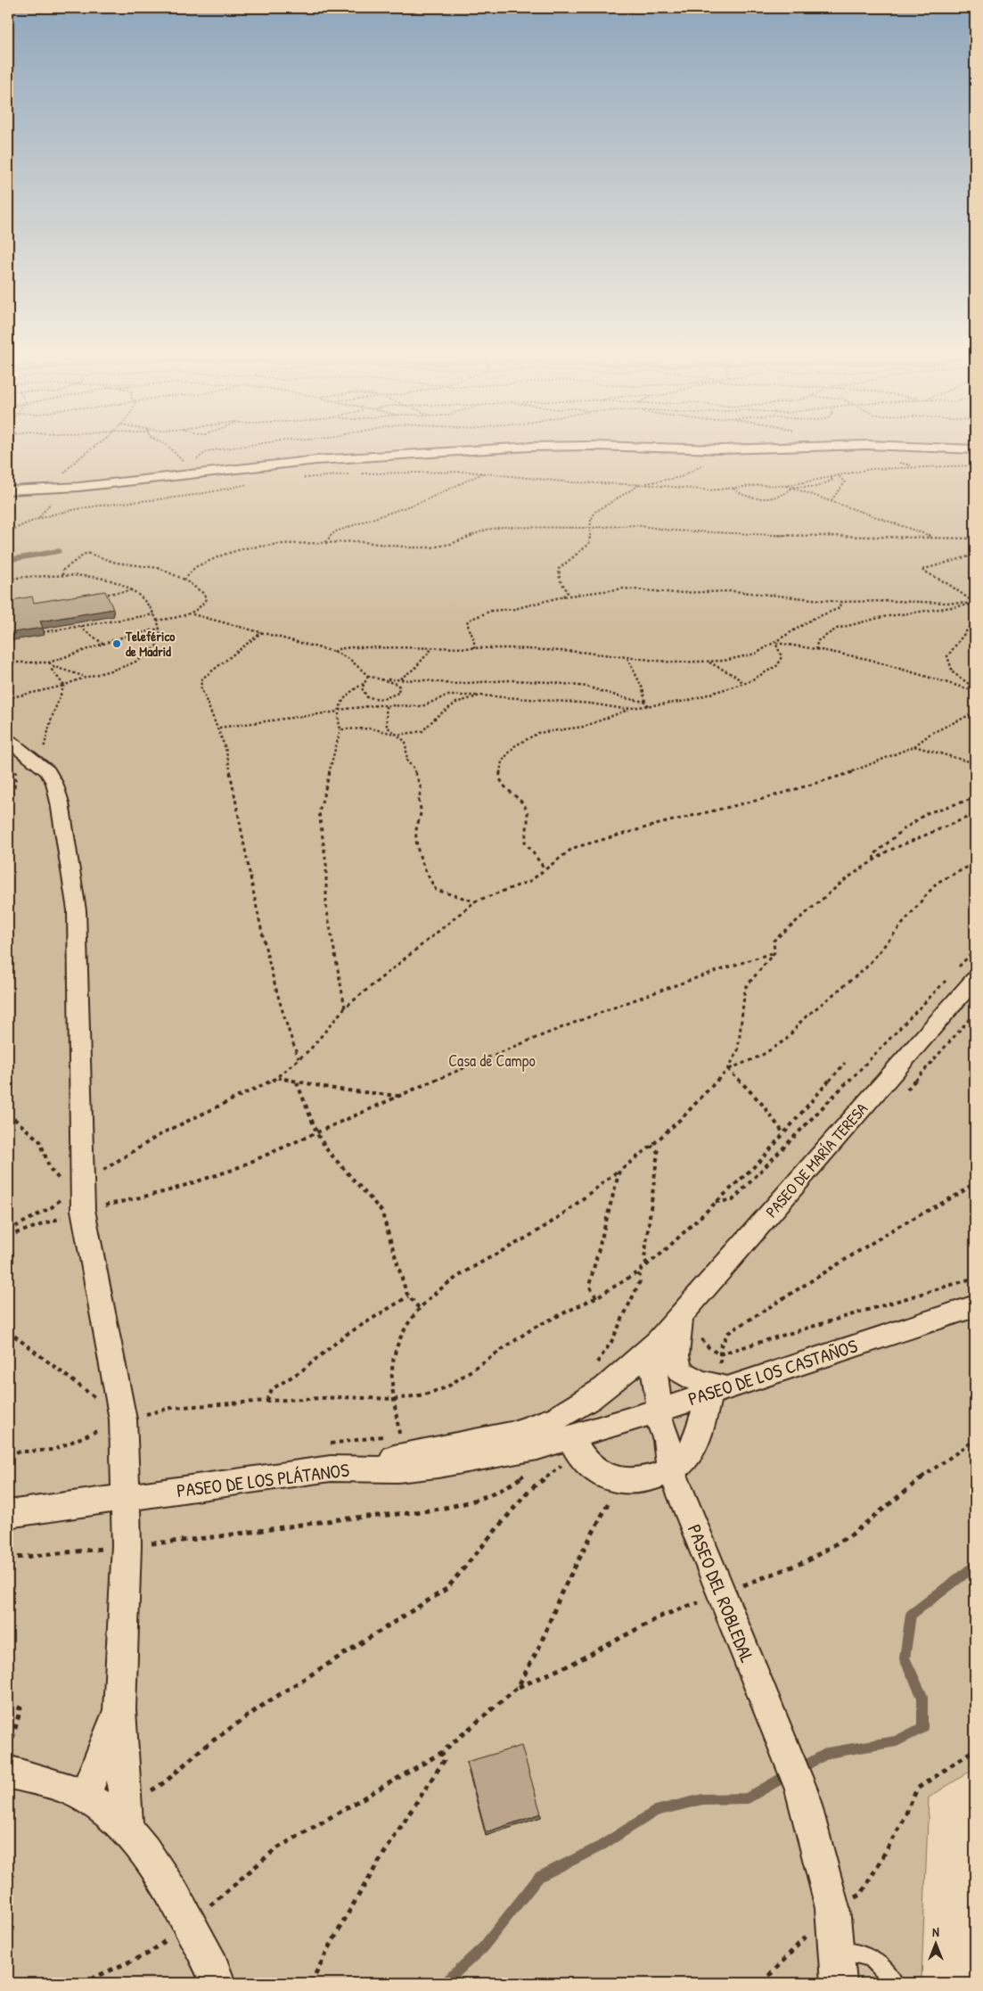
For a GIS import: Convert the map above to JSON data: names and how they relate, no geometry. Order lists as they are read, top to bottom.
{
  "streets": {
    "street": [
      "PASEO DE MARÍA TERESA",
      "PASEO DE LOS CASTAÑOS",
      "PASEO DE LOS PLÁTANOS",
      "PASEO DEL ROBLEDAL"
    ]
  },
  "crossings": [
    ["PASEO DE MARÍA TERESA", "PASEO DE LOS CASTAÑOS"],
    ["PASEO DE MARÍA TERESA", "PASEO DE LOS PLÁTANOS"],
    ["PASEO DE MARÍA TERESA", "PASEO DEL ROBLEDAL"],
    ["PASEO DE LOS CASTAÑOS", "PASEO DE LOS PLÁTANOS"],
    ["PASEO DE LOS CASTAÑOS", "PASEO DEL ROBLEDAL"]
  ],
  "parks": ["Casa de Campo"],
  "places": ["Teleférico de Madrid"],
  "north": "top"
}
